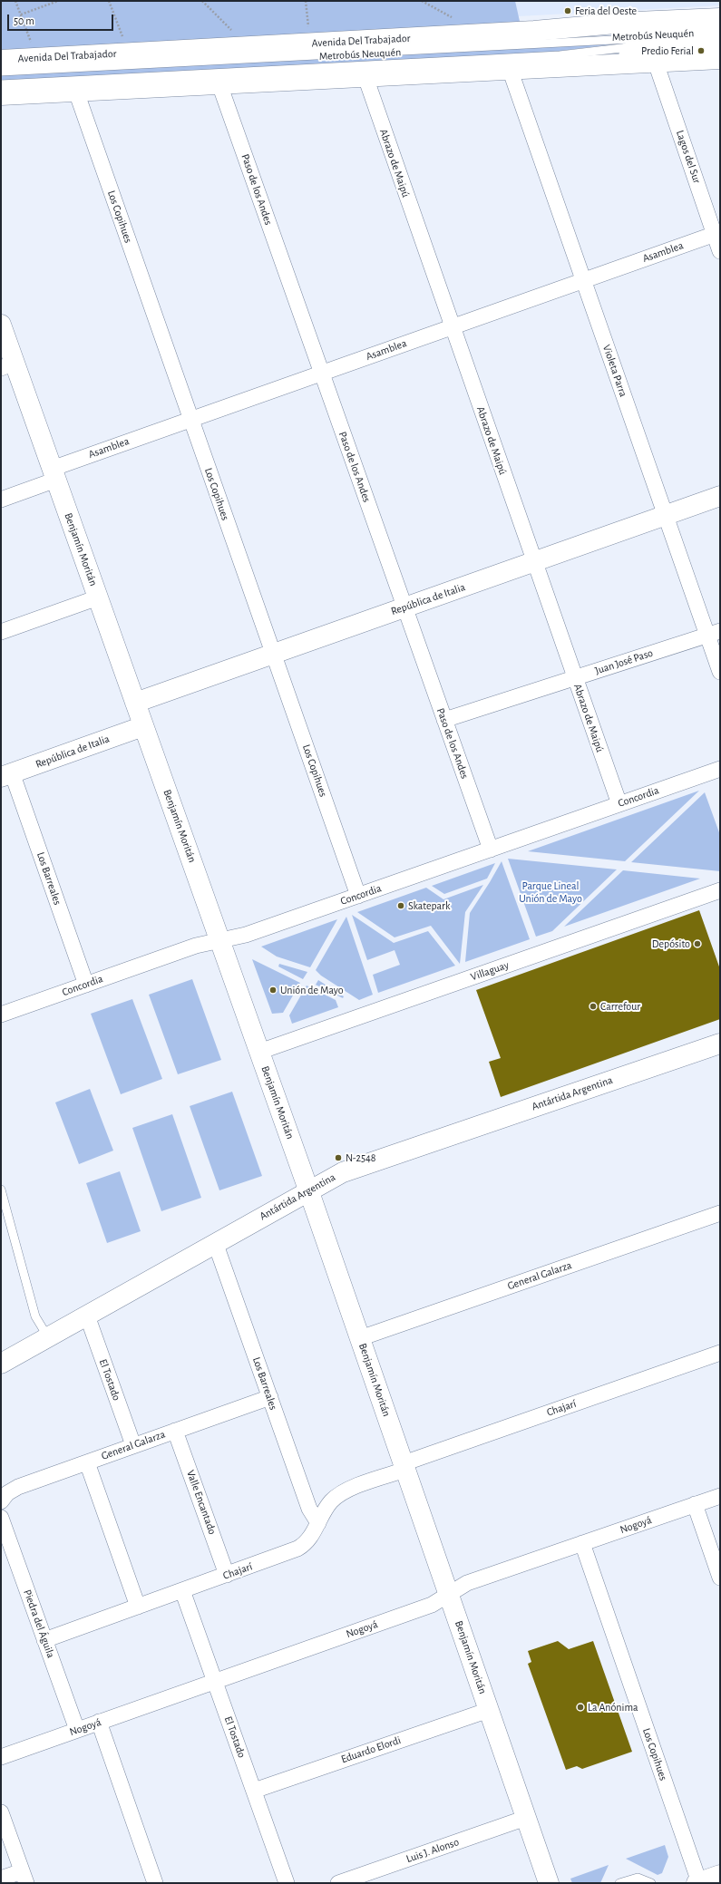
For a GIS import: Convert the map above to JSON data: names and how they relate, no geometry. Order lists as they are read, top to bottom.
{
  "streets": {
    "street": [
      "Avenida Del Trabajador",
      "Lagos del Sur",
      "Abrazo de Maipú",
      "Paso de los Andes",
      "Los Copihues",
      "Asamblea",
      "Violeta Parra",
      "Benjamín Moritán",
      "República de Italia",
      "Juan José Paso",
      "Concordia",
      "Los Barreales",
      "Villaguay",
      "Antártida Argentina",
      "General Galarza",
      "El Tostado",
      "Chajarí",
      "Valle Encantado",
      "Nogoyá",
      "Piedra del Águila",
      "Eduardo Elordi",
      "Luis J. Alonso"
    ],
    "lane": ["Metrobús Neuquén"]
  },
  "crossings": [
    ["Lagos del Sur", "Asamblea"],
    ["Abrazo de Maipú", "Asamblea"],
    ["Abrazo de Maipú", "República de Italia"],
    ["Abrazo de Maipú", "Juan José Paso"],
    ["Abrazo de Maipú", "Concordia"],
    ["Paso de los Andes", "Asamblea"],
    ["Paso de los Andes", "República de Italia"],
    ["Paso de los Andes", "Juan José Paso"],
    ["Paso de los Andes", "Concordia"],
    ["Los Copihues", "Asamblea"],
    ["Los Copihues", "República de Italia"],
    ["Los Copihues", "Concordia"],
    ["Los Copihues", "Nogoyá"],
    ["Asamblea", "Violeta Parra"],
    ["Asamblea", "Benjamín Moritán"],
    ["Violeta Parra", "República de Italia"],
    ["Violeta Parra", "Juan José Paso"],
    ["Benjamín Moritán", "República de Italia"],
    ["Benjamín Moritán", "Concordia"],
    ["Benjamín Moritán", "Villaguay"],
    ["Benjamín Moritán", "Antártida Argentina"],
    ["Benjamín Moritán", "General Galarza"],
    ["Benjamín Moritán", "Chajarí"],
    ["Benjamín Moritán", "Nogoyá"],
    ["Benjamín Moritán", "Eduardo Elordi"],
    ["Benjamín Moritán", "Luis J. Alonso"],
    ["República de Italia", "Los Barreales"],
    ["Concordia", "Los Barreales"],
    ["Los Barreales", "Antártida Argentina"],
    ["Los Barreales", "General Galarza"],
    ["Los Barreales", "Chajarí"],
    ["Antártida Argentina", "El Tostado"],
    ["General Galarza", "El Tostado"],
    ["General Galarza", "Valle Encantado"],
    ["El Tostado", "Chajarí"],
    ["El Tostado", "Nogoyá"],
    ["El Tostado", "Eduardo Elordi"],
    ["Chajarí", "Valle Encantado"],
    ["Chajarí", "Piedra del Águila"],
    ["Nogoyá", "Piedra del Águila"]
  ],
  "parks": ["Parque Lineal Unión de Mayo"],
  "places": [
    "Feria del Oeste",
    "Predio Ferial",
    "Skatepark",
    "Depósito",
    "Unión de Mayo",
    "Carrefour",
    "N-2548",
    "La Anónima"
  ],
  "scale_bar": "50 m"
}
